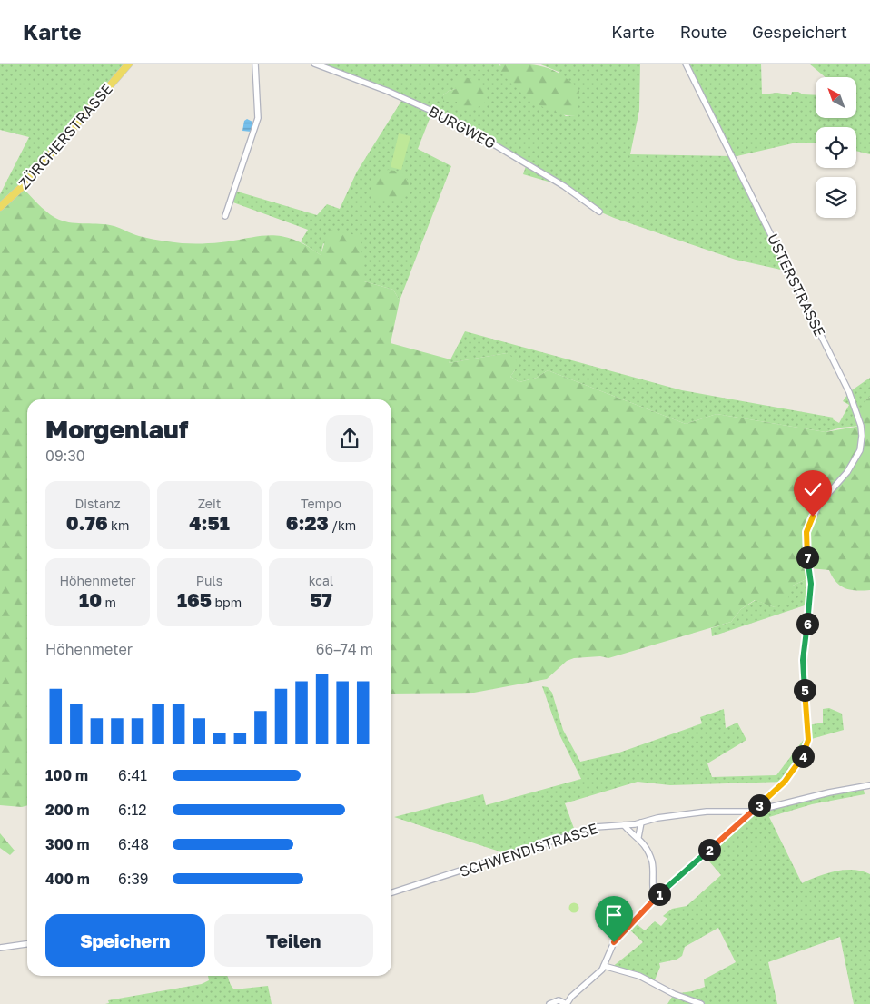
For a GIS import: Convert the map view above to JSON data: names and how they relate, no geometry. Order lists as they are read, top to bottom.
{
  "streets": {
    "main road": ["ZÜRCHERSTRASSE"],
    "street": ["BURGWEG", "USTERSTRASSE", "SCHWENDISTRASSE"]
  },
  "crossings": [
    ["USTERSTRASSE", "SCHWENDISTRASSE"]
  ],
  "north": "top left",
  "page": {
    "header": "Karte",
    "nav": ["Karte", "Route", "Gespeichert"],
    "heading": ["Morgenlauf", "09:30"],
    "stats": [
      ["Distanz", "0.76 km"],
      ["Zeit", "4:51"],
      ["Tempo", "6:23 /km"],
      ["Höhenmeter", "10 m"],
      ["Puls", "165 bpm"],
      ["kcal", "57"]
    ],
    "pins": [
      "7",
      "6",
      "5",
      "4",
      "3",
      "2",
      "1"
    ],
    "chart": ["Höhenmeter", "66–74 m"],
    "list": [
      {
        "name": "100 m",
        "note": "6:41"
      },
      {
        "name": "200 m",
        "note": "6:12"
      },
      {
        "name": "300 m",
        "note": "6:48"
      },
      {
        "name": "400 m",
        "note": "6:39"
      }
    ],
    "buttons": ["Speichern", "Teilen"]
  }
}
